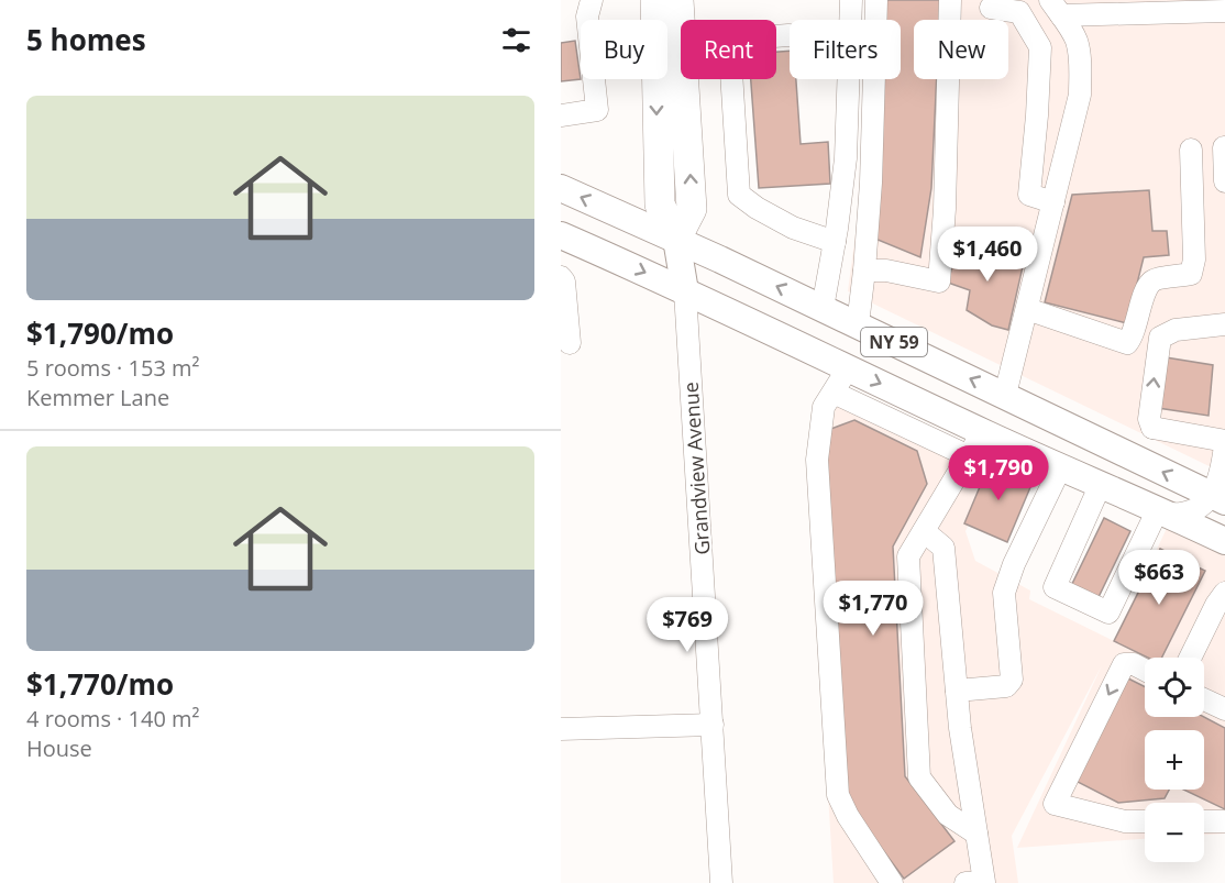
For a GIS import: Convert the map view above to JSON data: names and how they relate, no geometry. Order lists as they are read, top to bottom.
{
  "streets": {
    "main road": ["NY 59"],
    "street": ["Grandview Avenue"]
  },
  "crossings": [
    ["NY 59", "Grandview Avenue"]
  ],
  "page": {
    "heading": "5 homes",
    "chip": [
      "Buy",
      "Rent",
      "Filters",
      "New"
    ],
    "list": [
      {
        "name": "$1,790/mo",
        "note": "5 rooms · 153 m² · Kemmer Lane"
      },
      {
        "name": "$1,770/mo",
        "note": "4 rooms · 140 m² · House"
      }
    ],
    "price": [
      "$1,460",
      "$1,790",
      "$663",
      "$1,770",
      "$769"
    ],
    "map_buttons": ["+", "−"]
  }
}
